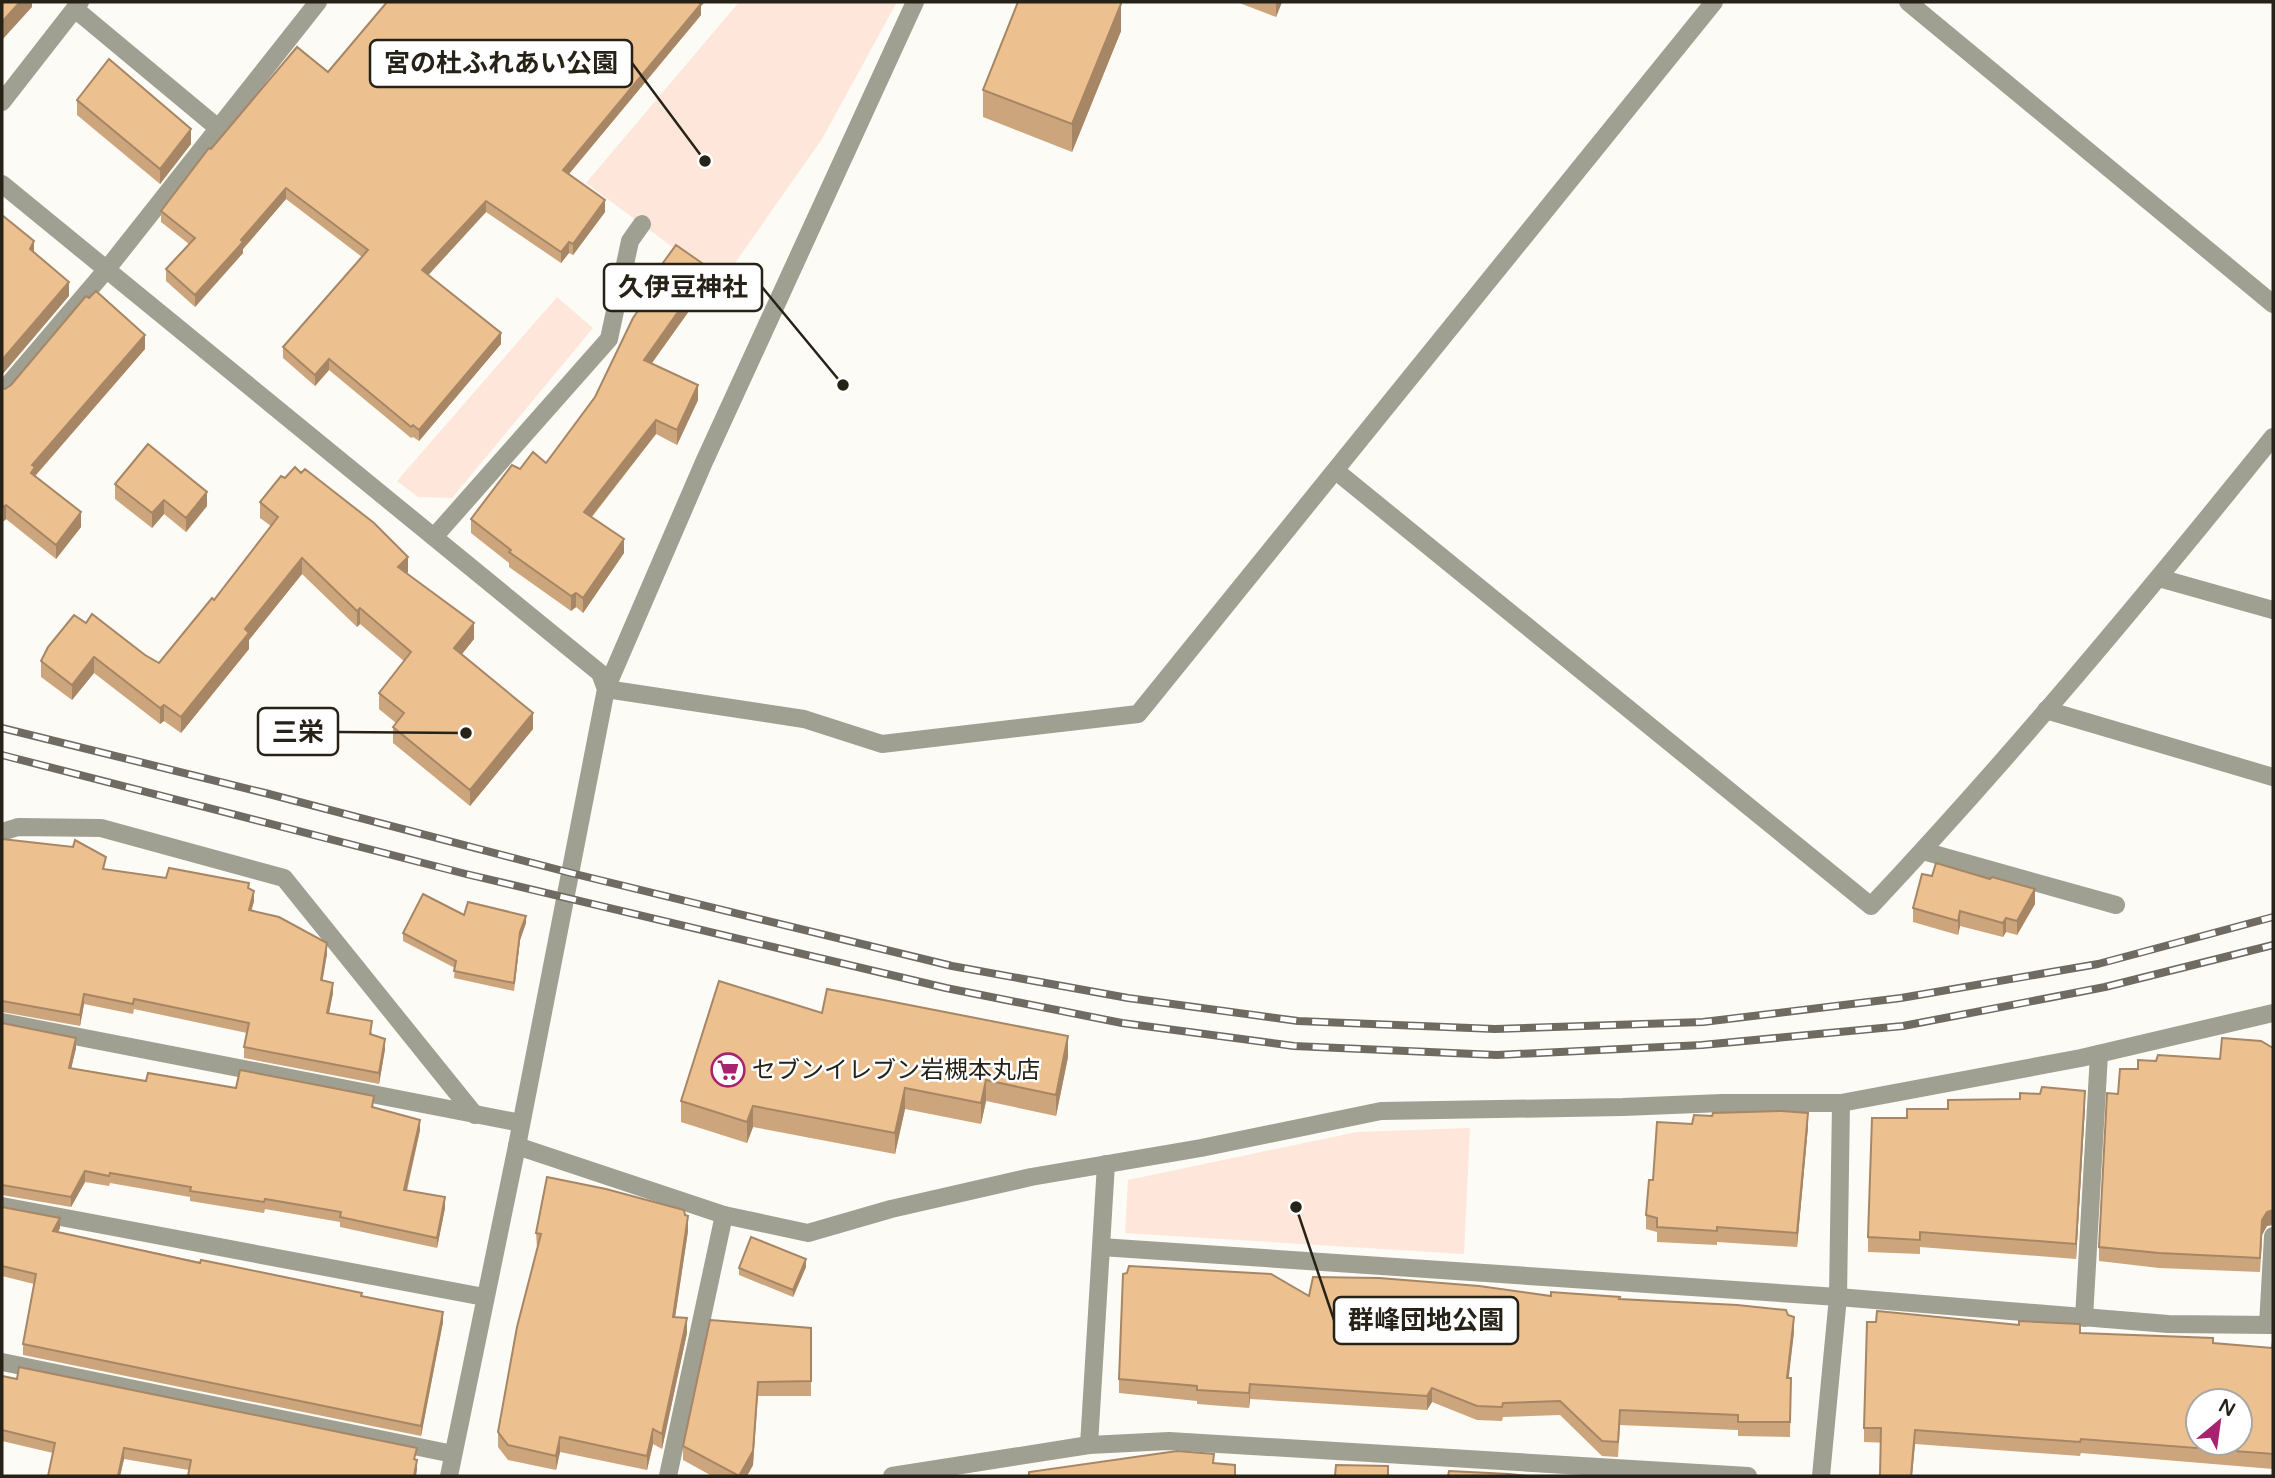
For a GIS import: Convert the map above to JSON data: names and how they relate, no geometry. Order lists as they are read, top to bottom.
{
  "places": {
    "other": [
      "宮の杜ふれあい公園",
      "久伊豆神社",
      "三栄",
      "群峰団地公園"
    ],
    "supermarket": ["セブンイレブン岩槻本丸店"]
  },
  "north": "top right"
}
